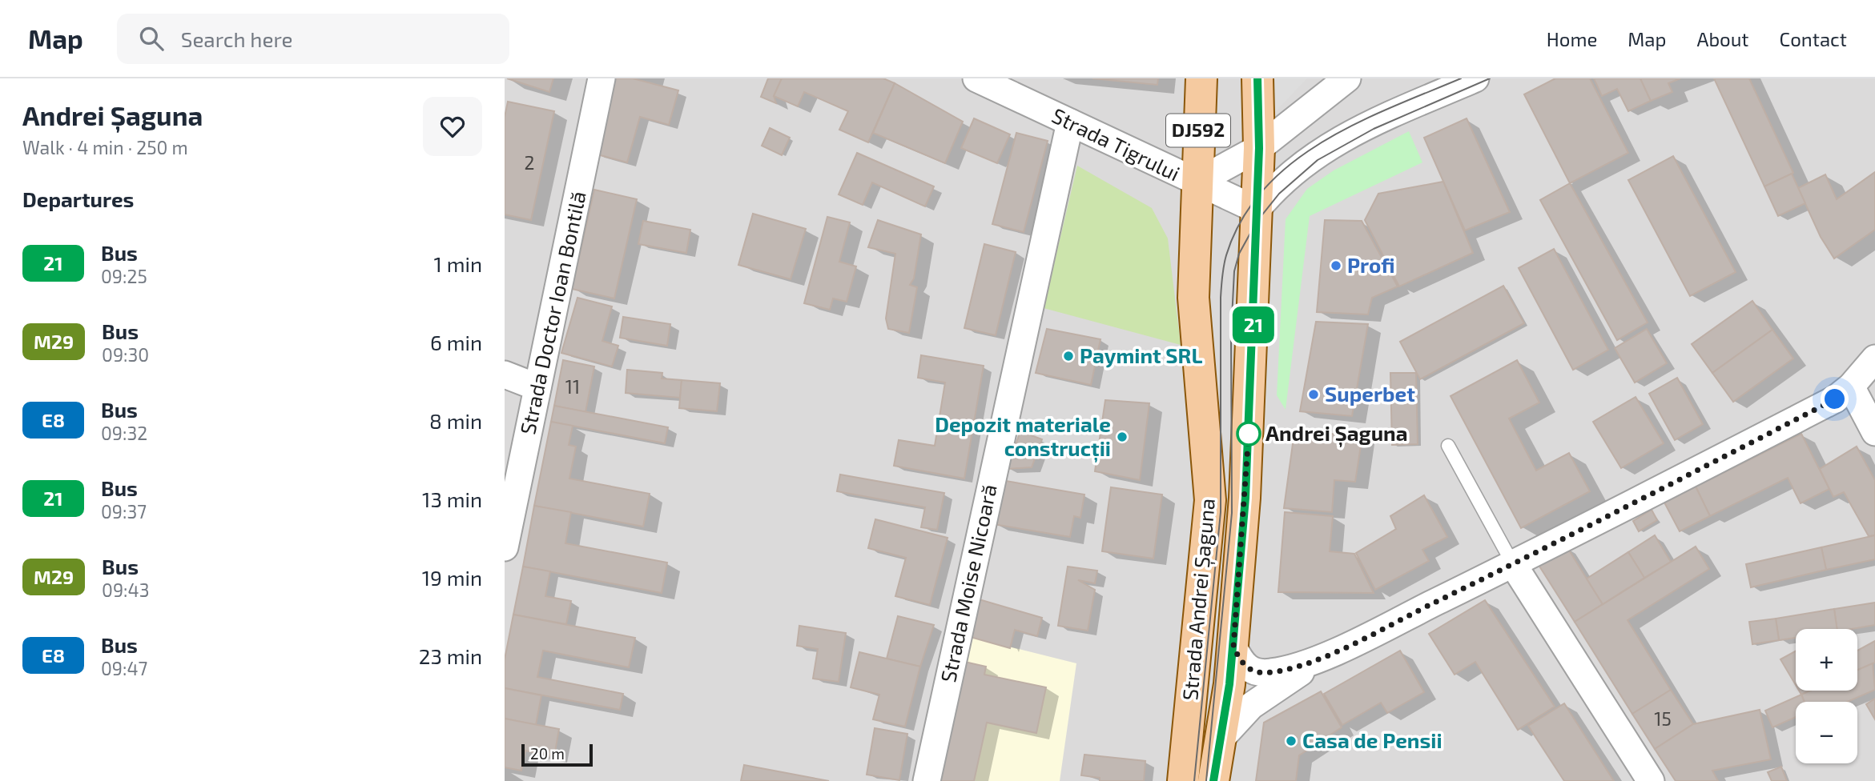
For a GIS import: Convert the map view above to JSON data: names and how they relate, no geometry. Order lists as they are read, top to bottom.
{
  "streets": {
    "main road": ["DJ592", "Strada Andrei Șaguna"],
    "street": ["Strada Tigrului", "Strada Doctor Ioan Bontilă", "Strada Moise Nicoară"]
  },
  "crossings": [
    ["DJ592", "Strada Tigrului"],
    ["DJ592", "Strada Andrei Șaguna"],
    ["Strada Tigrului", "Strada Moise Nicoară"],
    ["Strada Tigrului", "Strada Andrei Șaguna"]
  ],
  "places": [
    "Profi",
    "Paymint SRL",
    "Superbet",
    "Andrei Șaguna",
    "Depozit materiale construcții",
    "Casa de Pensii"
  ],
  "lines": ["bus line 21"],
  "house_numbers": ["2", "11", "15"],
  "scale_bar": "20 m",
  "page": {
    "header": "Map",
    "search": "Search here",
    "nav": [
      "Home",
      "Map",
      "About",
      "Contact"
    ],
    "heading": [
      ["Andrei Șaguna", "Walk · 4 min · 250 m"],
      "Departures"
    ],
    "on_map": "21",
    "list": [
      {
        "mark": "21",
        "name": "Bus",
        "note": "09:25",
        "value": "1 min"
      },
      {
        "mark": "M29",
        "name": "Bus",
        "note": "09:30",
        "value": "6 min"
      },
      {
        "mark": "E8",
        "name": "Bus",
        "note": "09:32",
        "value": "8 min"
      },
      {
        "mark": "21",
        "name": "Bus",
        "note": "09:37",
        "value": "13 min"
      },
      {
        "mark": "M29",
        "name": "Bus",
        "note": "09:43",
        "value": "19 min"
      },
      {
        "mark": "E8",
        "name": "Bus",
        "note": "09:47",
        "value": "23 min"
      }
    ],
    "map_buttons": ["+", "−"],
    "scale": "20 m"
  }
}
